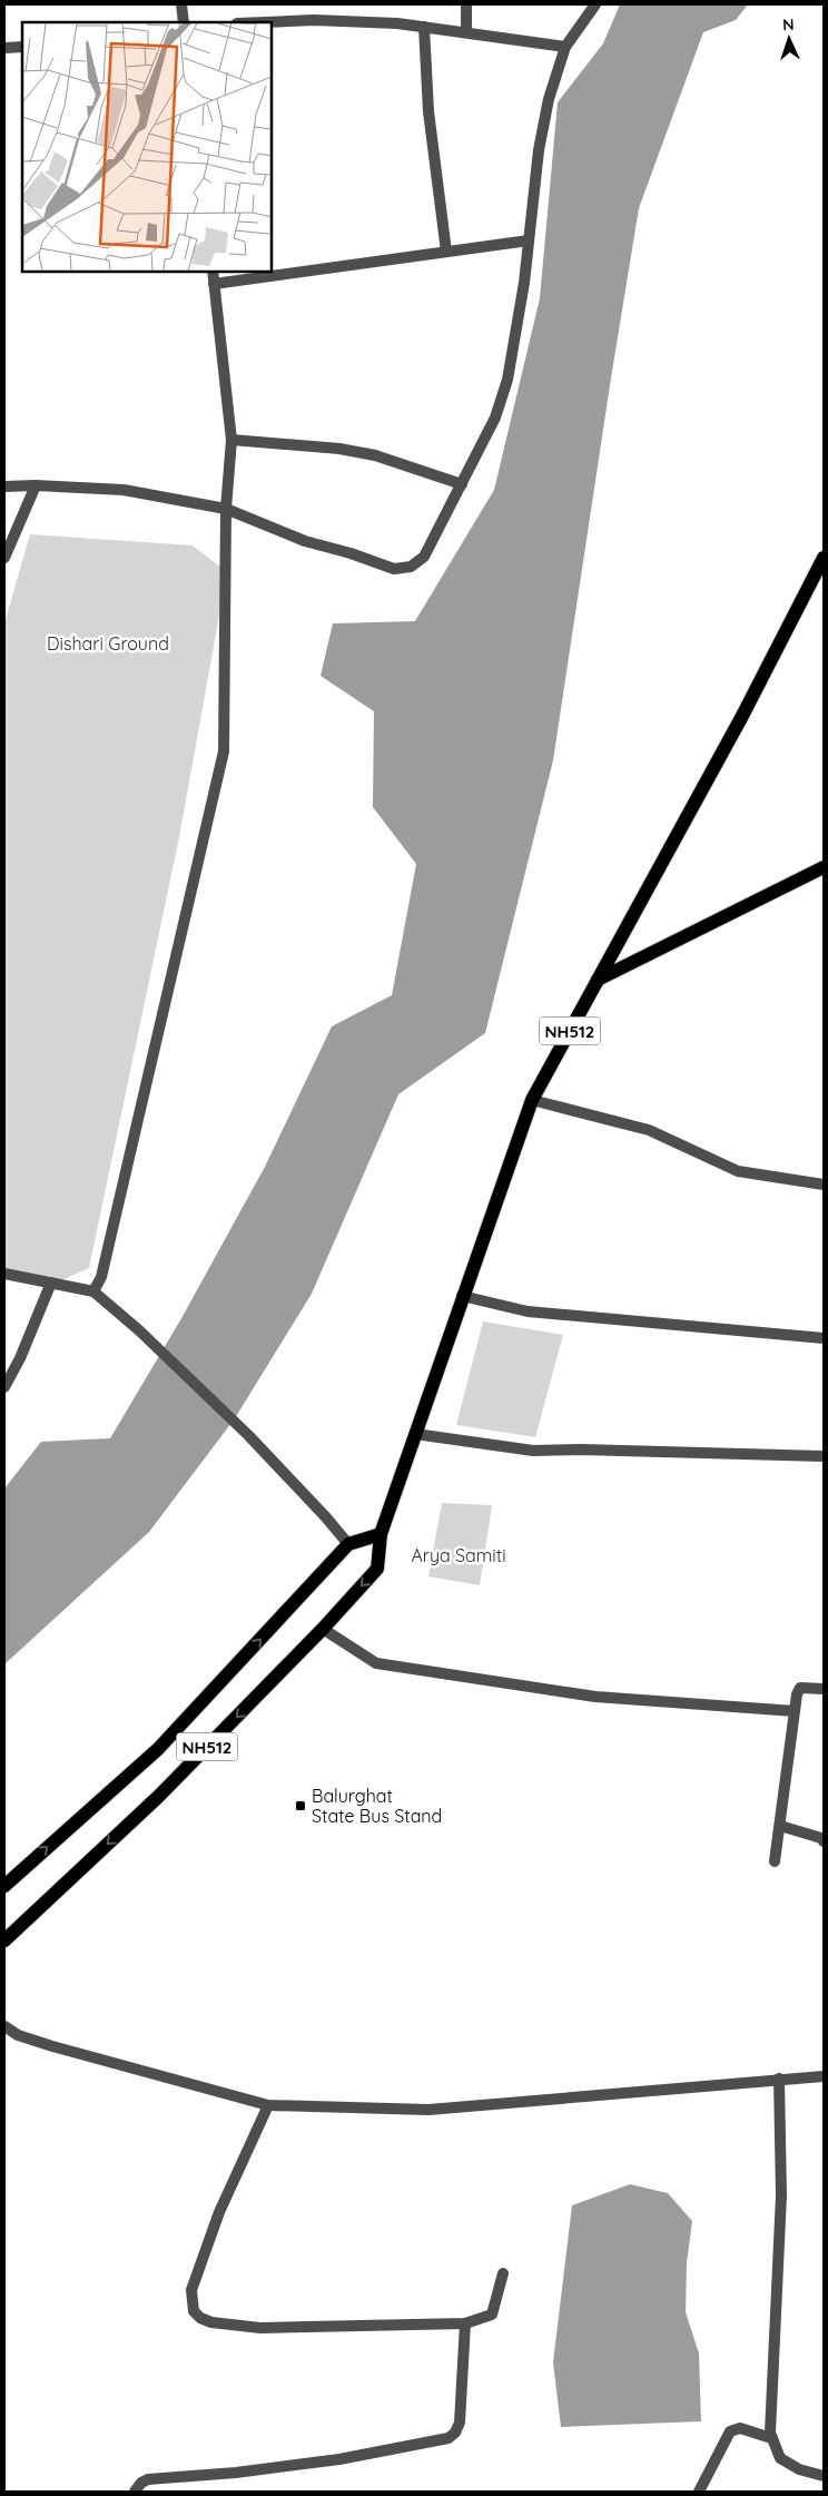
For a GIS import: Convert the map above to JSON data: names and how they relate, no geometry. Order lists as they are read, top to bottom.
{
  "streets": {
    "main road": ["NH512"]
  },
  "parks": ["Dishari Ground", "Arya Samiti"],
  "places": {
    "transit": ["Balurghat State Bus Stand"]
  },
  "north": "top"
}
